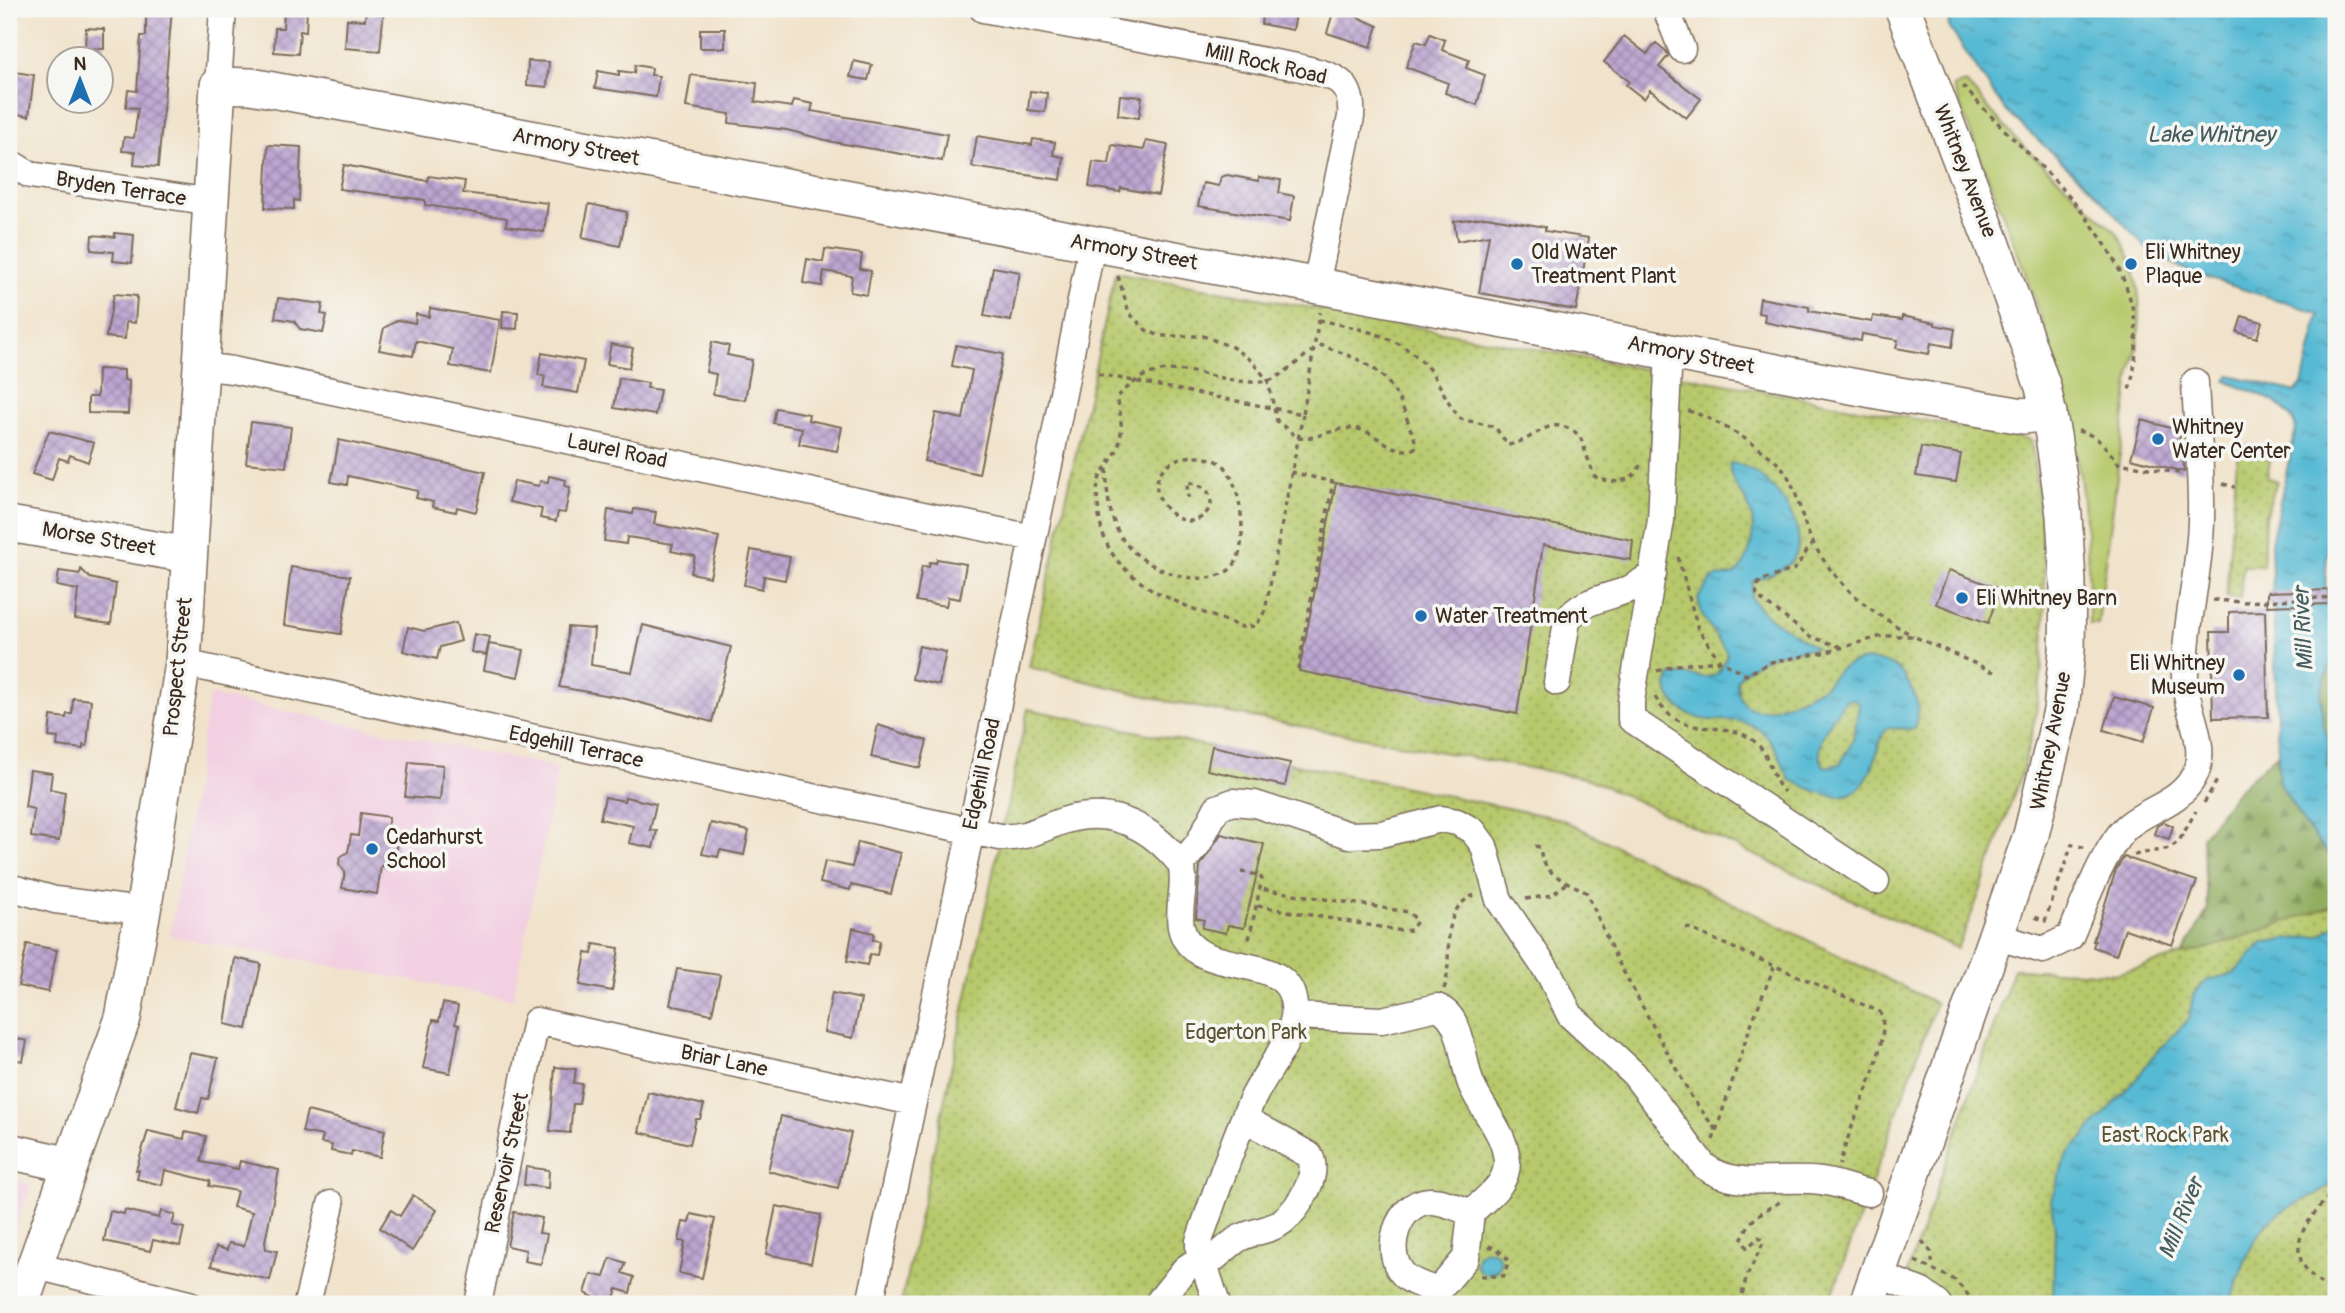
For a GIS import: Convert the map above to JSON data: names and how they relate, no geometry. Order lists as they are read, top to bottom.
{
  "streets": {
    "main road": [
      "Armory Street",
      "Whitney Avenue",
      "Morse Street",
      "Prospect Street"
    ],
    "street": [
      "Mill Rock Road",
      "Bryden Terrace",
      "Laurel Road",
      "Edgehill Terrace",
      "Edgehill Road",
      "Briar Lane",
      "Reservoir Street"
    ]
  },
  "crossings": [
    ["Mill Rock Road", "Armory Street"],
    ["Armory Street", "Whitney Avenue"],
    ["Armory Street", "Prospect Street"],
    ["Armory Street", "Edgehill Road"],
    ["Bryden Terrace", "Prospect Street"],
    ["Laurel Road", "Prospect Street"],
    ["Laurel Road", "Edgehill Road"],
    ["Morse Street", "Prospect Street"],
    ["Prospect Street", "Edgehill Terrace"],
    ["Edgehill Terrace", "Edgehill Road"],
    ["Edgehill Road", "Briar Lane"],
    ["Briar Lane", "Reservoir Street"]
  ],
  "water": ["Lake Whitney", "Mill River"],
  "parks": ["Edgerton Park", "East Rock Park"],
  "places": [
    "Old Water Treatment Plant",
    "Eli Whitney Plaque",
    "Whitney Water Center",
    "Eli Whitney Barn",
    "Water Treatment",
    "Eli Whitney Museum",
    "Cedarhurst School"
  ],
  "north": "top"
}
